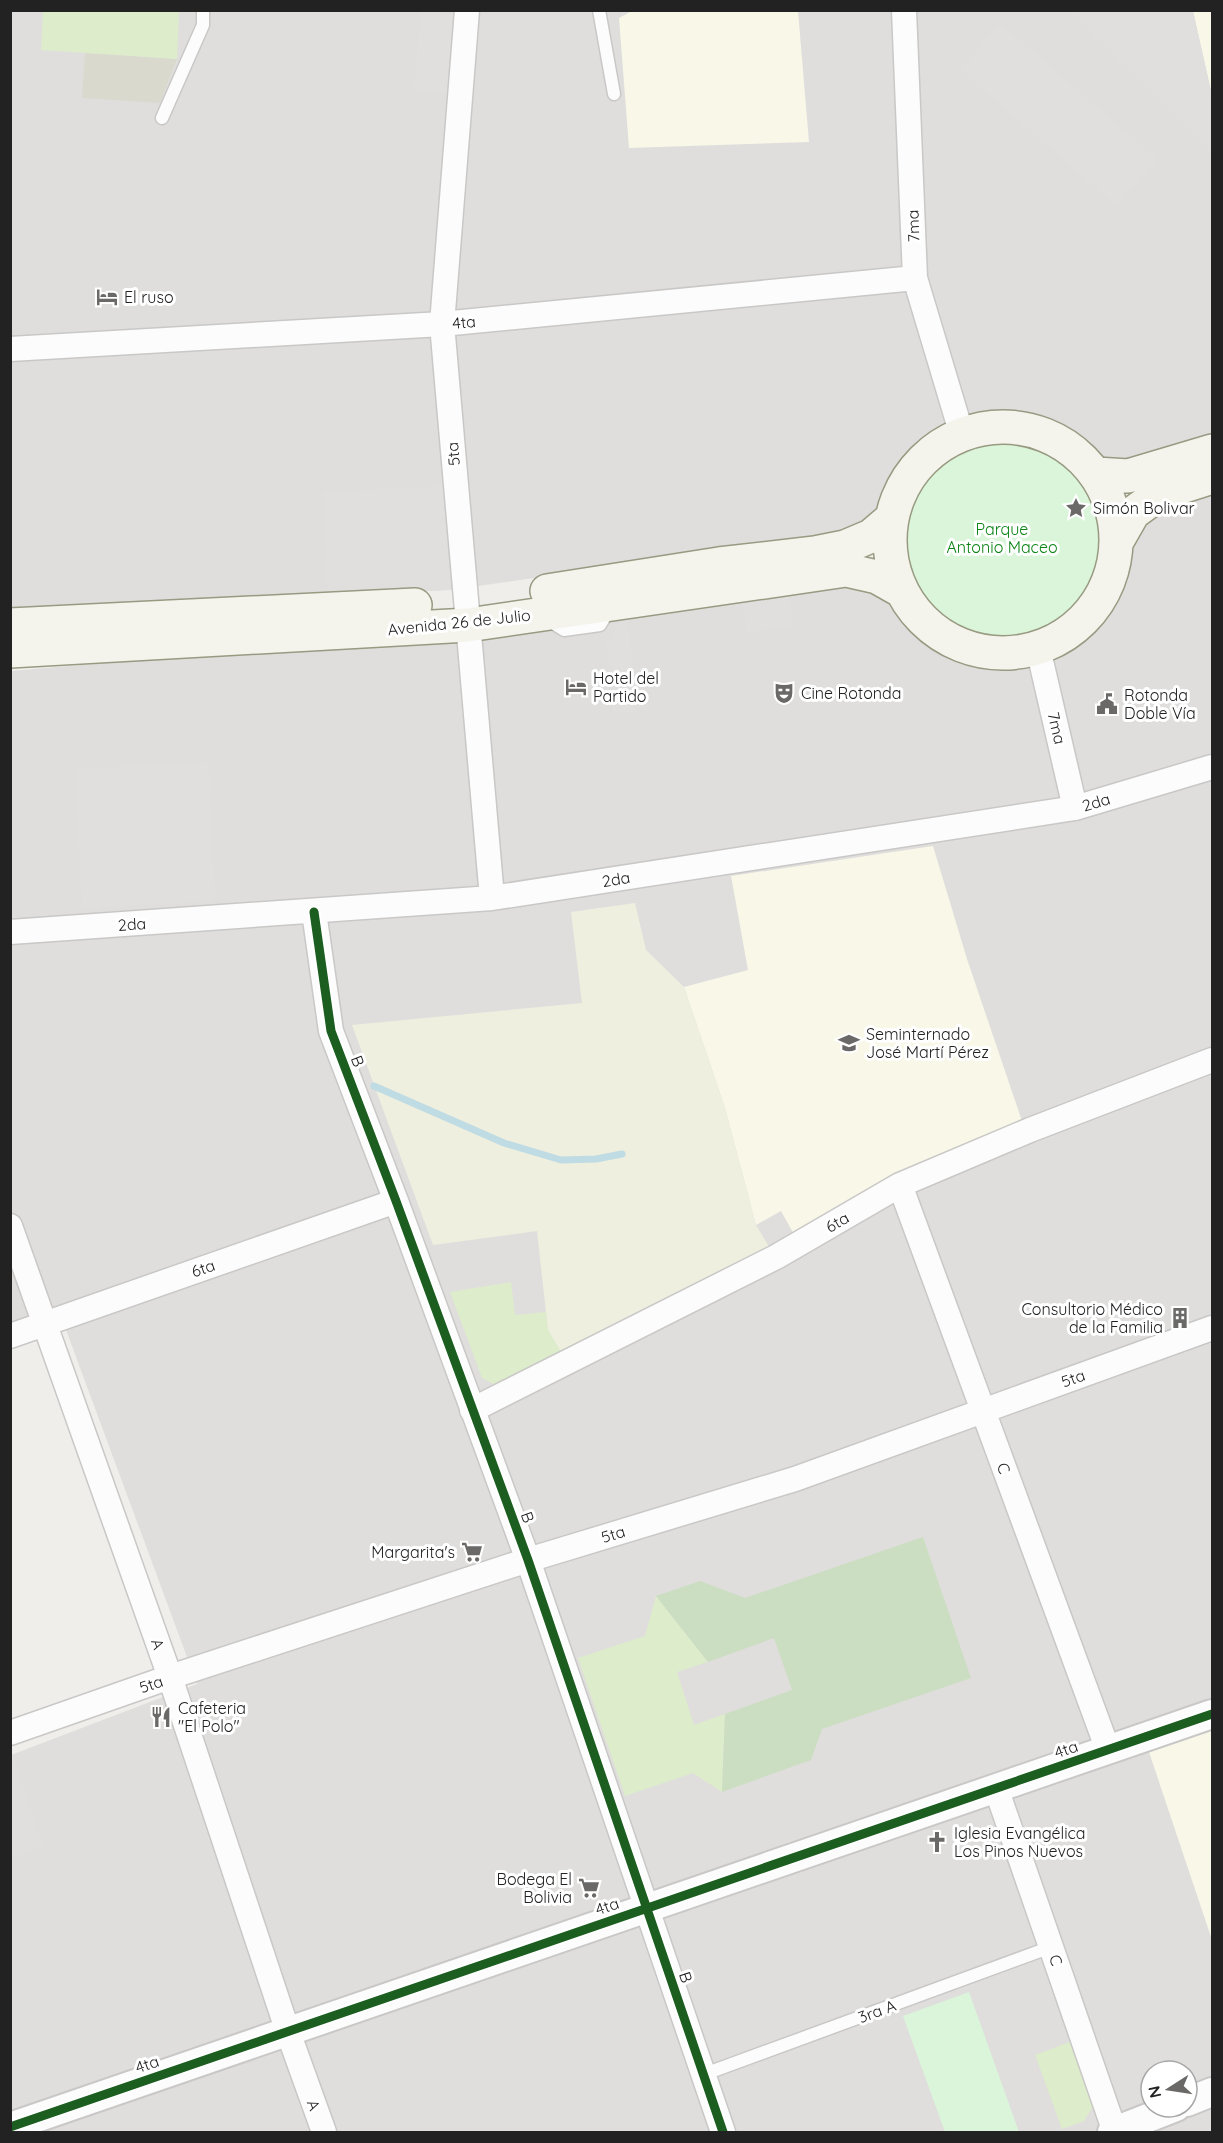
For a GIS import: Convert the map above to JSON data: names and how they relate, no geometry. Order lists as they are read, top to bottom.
{
  "streets": {
    "main road": ["Avenida 26 de Julio"],
    "street": [
      "7ma",
      "4ta",
      "5ta",
      "2da",
      "B",
      "6ta",
      "C",
      "A"
    ],
    "lane": ["3ra A"]
  },
  "crossings": [
    ["7ma", "4ta"],
    ["7ma", "2da"],
    ["4ta", "5ta"],
    ["4ta", "B"],
    ["4ta", "C"],
    ["4ta", "A"],
    ["5ta", "Avenida 26 de Julio"],
    ["5ta", "2da"],
    ["5ta", "B"],
    ["5ta", "C"],
    ["5ta", "A"],
    ["2da", "B"],
    ["B", "6ta"],
    ["B", "3ra A"],
    ["6ta", "C"],
    ["6ta", "A"],
    ["C", "3ra A"]
  ],
  "parks": ["Parque Antonio Maceo"],
  "places": {
    "hotel": ["El ruso", "Hotel del Partido"],
    "place": ["Simón Bolivar"],
    "theatre": ["Cine Rotonda"],
    "public building": ["Rotonda Doble Vía"],
    "school or university": ["Seminternado José Martí Pérez"],
    "building": ["Consultorio Médico de la Familia"],
    "supermarket": ["Margarita's", "Bodega El Bolivia"],
    "restaurant": ["Cafeteria \"El Polo\""],
    "church": ["Iglesia Evangélica Los Pinos Nuevos"]
  },
  "north": "left"
}
